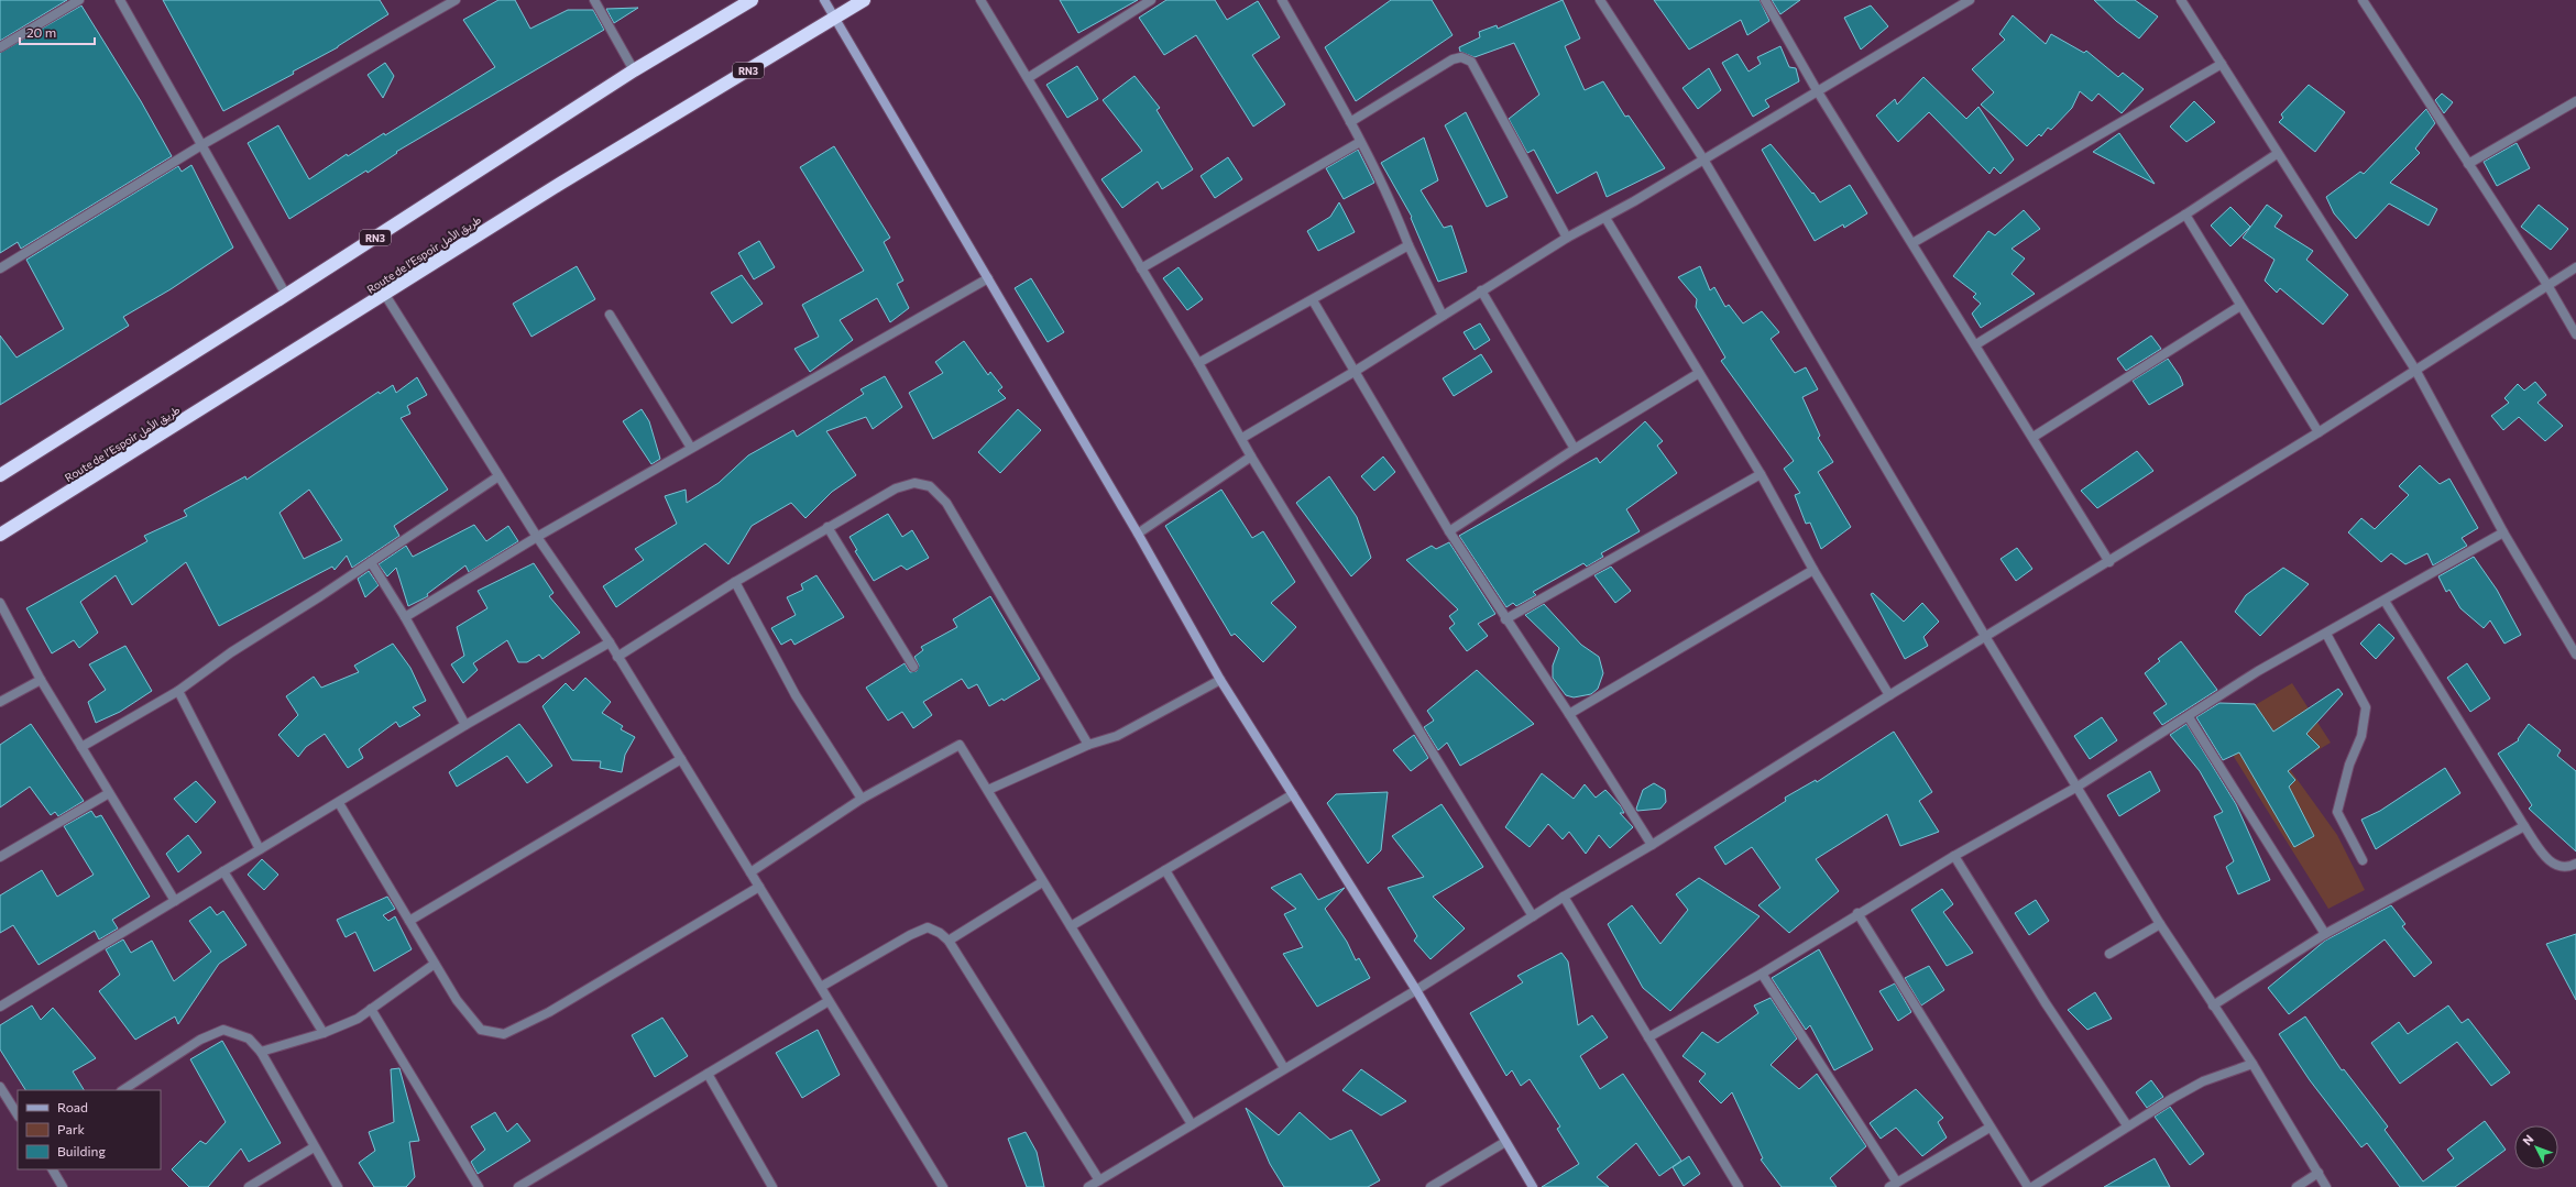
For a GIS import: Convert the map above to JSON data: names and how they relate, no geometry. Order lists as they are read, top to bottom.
{
  "streets": {
    "highway": ["RN3", "Route de l’Espoir طريق الأمل"]
  },
  "legend": ["Road", "Park", "Building"],
  "scale_bar": "20 m",
  "north": "top left"
}
